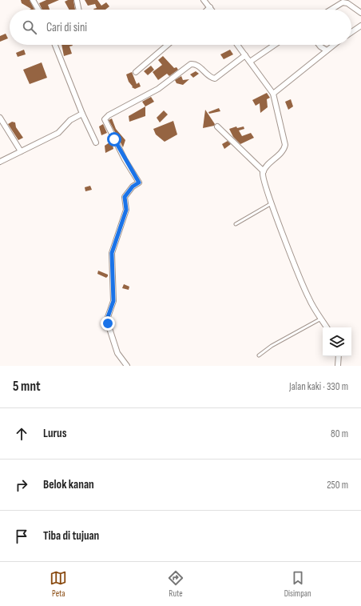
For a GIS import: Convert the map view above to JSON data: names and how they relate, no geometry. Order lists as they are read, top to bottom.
{
  "page": {
    "search": "Cari di sini",
    "heading": ["5 mnt", "Jalan kaki · 330 m"],
    "list": [
      ["Lurus", "80 m"],
      ["Belok kanan", "250 m"],
      "Tiba di tujuan"
    ],
    "nav": ["Peta", "Rute", "Disimpan"]
  }
}
